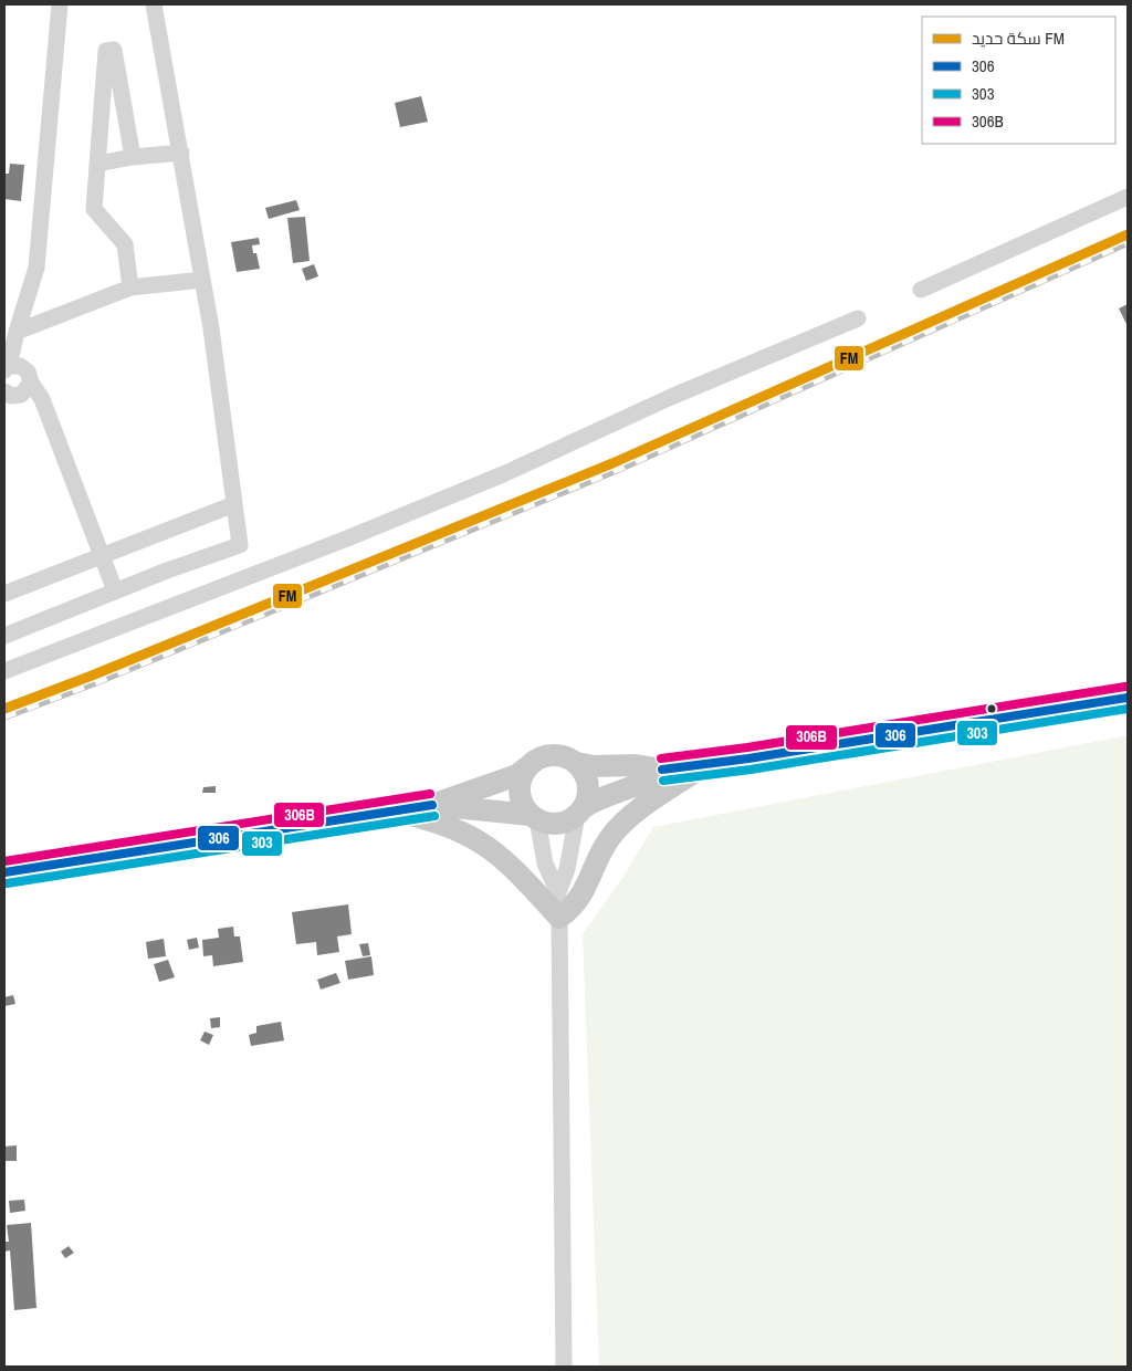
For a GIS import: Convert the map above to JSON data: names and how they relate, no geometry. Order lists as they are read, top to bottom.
{
  "lines": [
    "rail line FM",
    "transit line 306B",
    "transit line 306",
    "transit line 303"
  ],
  "legend": [
    "سكة حديد FM",
    "306",
    "303",
    "306B"
  ]
}
